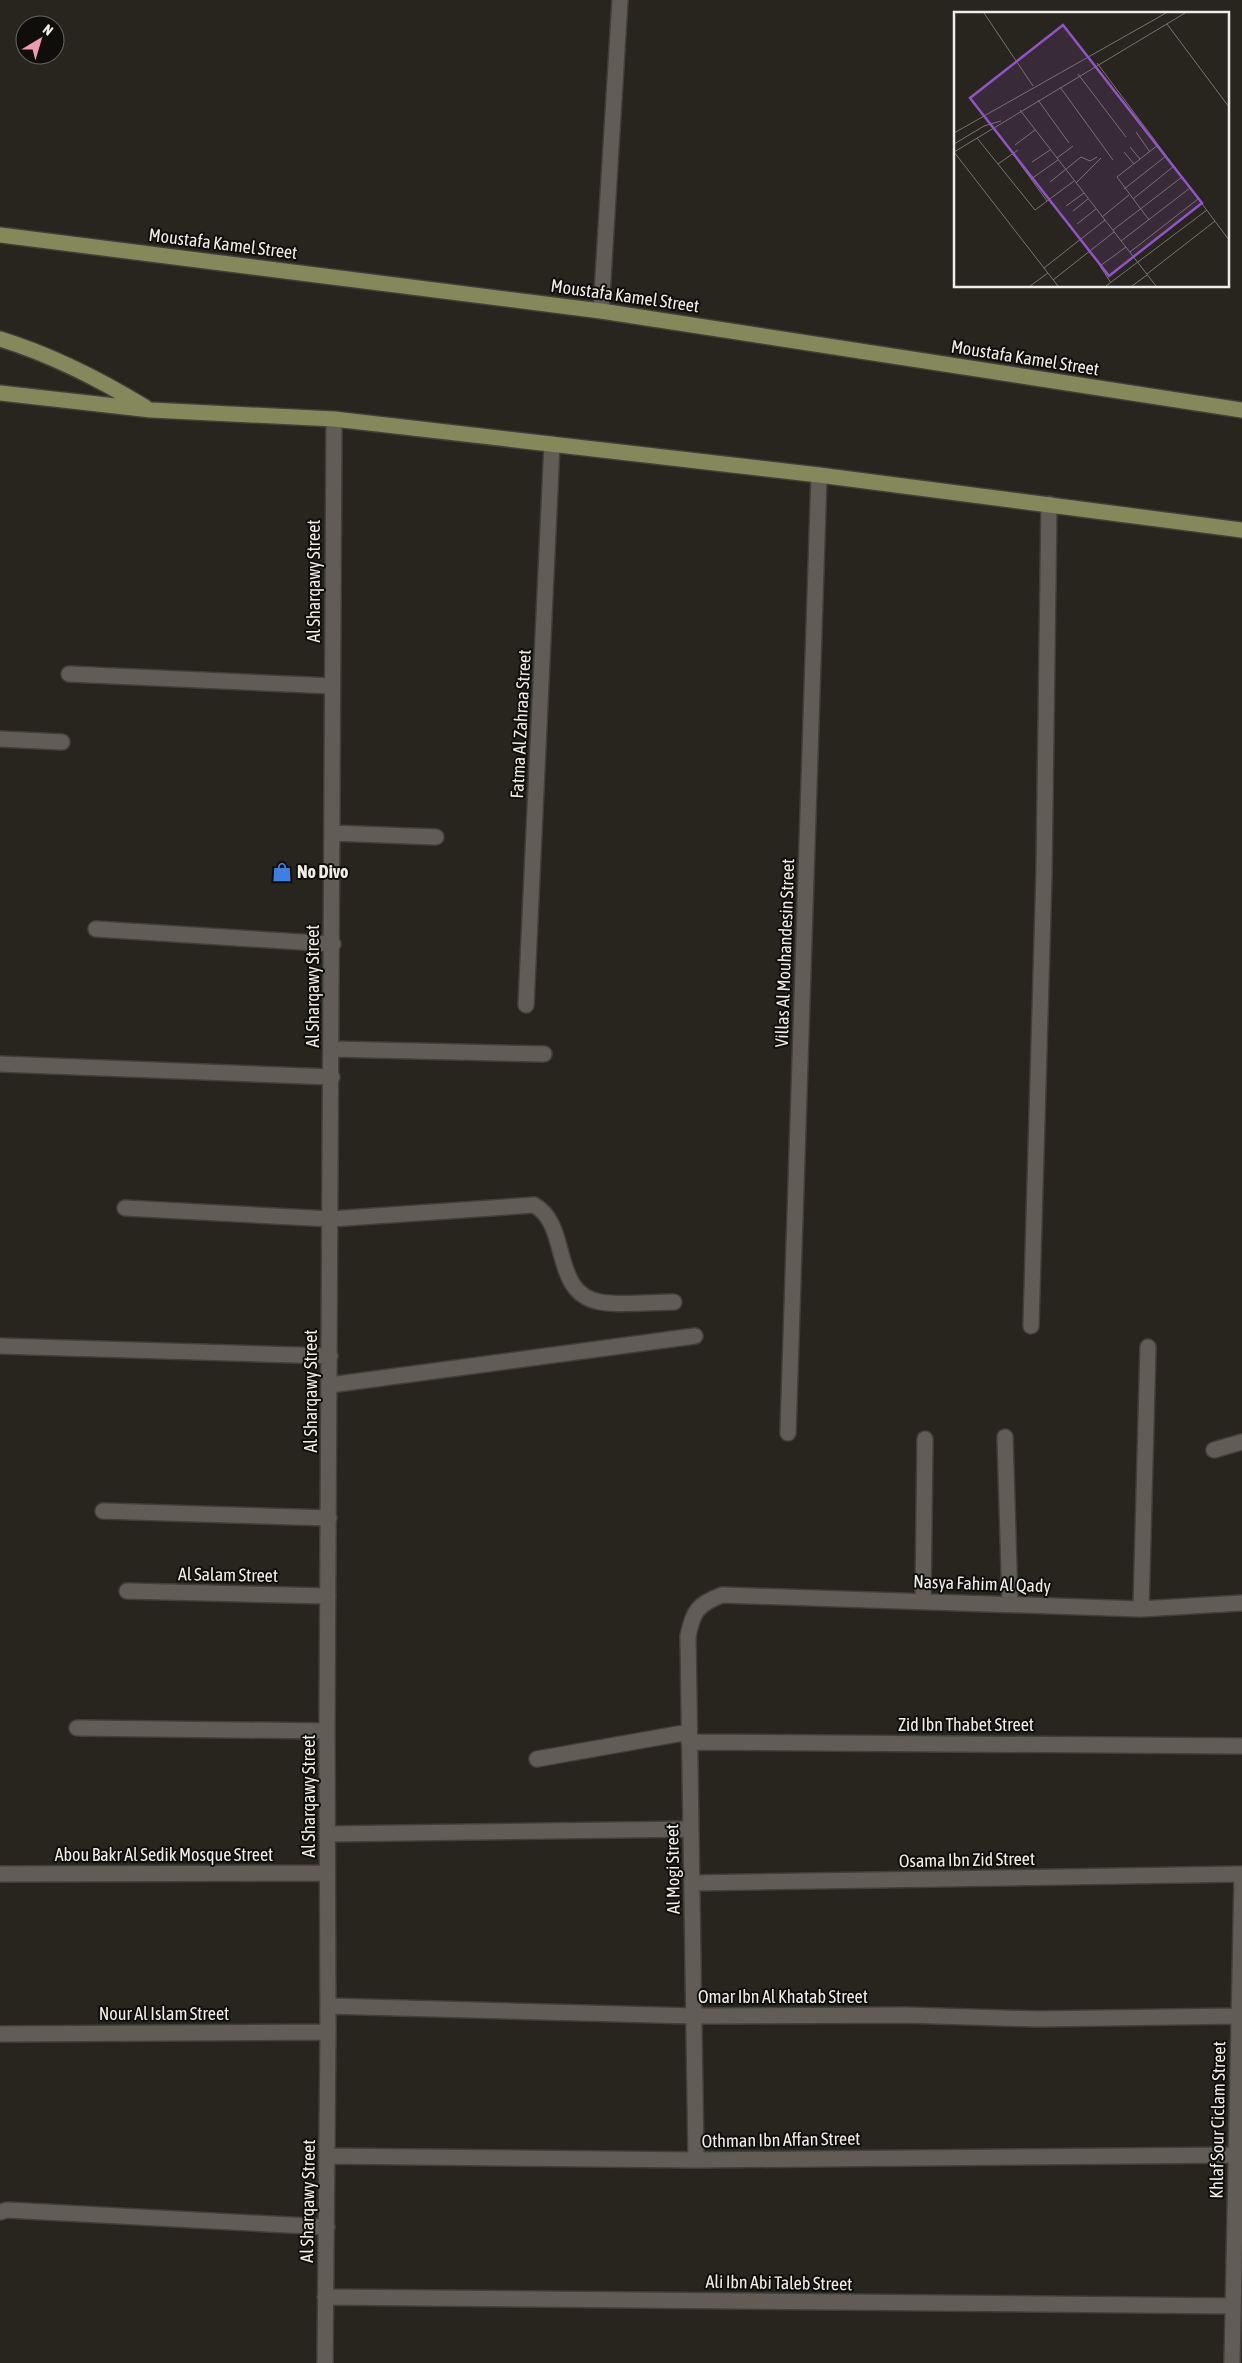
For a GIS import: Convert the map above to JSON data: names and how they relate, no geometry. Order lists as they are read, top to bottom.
{
  "streets": {
    "main road": ["Moustafa Kamel Street"],
    "street": [
      "Al Sharqawy Street",
      "Fatma Al Zahraa Street",
      "Villas Al Mouhandesin Street",
      "Al Salam Street",
      "Nasya Fahim Al Qady",
      "Zid Ibn Thabet Street",
      "Abou Bakr Al Sedik Mosque Street",
      "Osama Ibn Zid Street",
      "Al Mogi Street",
      "Omar Ibn Al Khatab Street",
      "Nour Al Islam Street",
      "Khlaf Sour Ciclam Street",
      "Othman Ibn Affan Street",
      "Ali Ibn Abi Taleb Street"
    ]
  },
  "crossings": [
    ["Al Sharqawy Street", "Al Salam Street"],
    ["Al Sharqawy Street", "Abou Bakr Al Sedik Mosque Street"],
    ["Al Sharqawy Street", "Omar Ibn Al Khatab Street"],
    ["Al Sharqawy Street", "Nour Al Islam Street"],
    ["Al Sharqawy Street", "Othman Ibn Affan Street"],
    ["Al Sharqawy Street", "Ali Ibn Abi Taleb Street"],
    ["Nasya Fahim Al Qady", "Al Mogi Street"],
    ["Zid Ibn Thabet Street", "Al Mogi Street"],
    ["Osama Ibn Zid Street", "Al Mogi Street"],
    ["Osama Ibn Zid Street", "Khlaf Sour Ciclam Street"],
    ["Al Mogi Street", "Omar Ibn Al Khatab Street"],
    ["Al Mogi Street", "Othman Ibn Affan Street"],
    ["Omar Ibn Al Khatab Street", "Khlaf Sour Ciclam Street"],
    ["Khlaf Sour Ciclam Street", "Othman Ibn Affan Street"],
    ["Khlaf Sour Ciclam Street", "Ali Ibn Abi Taleb Street"]
  ],
  "places": {
    "shop": ["No Divo"]
  },
  "north": "top right"
}
